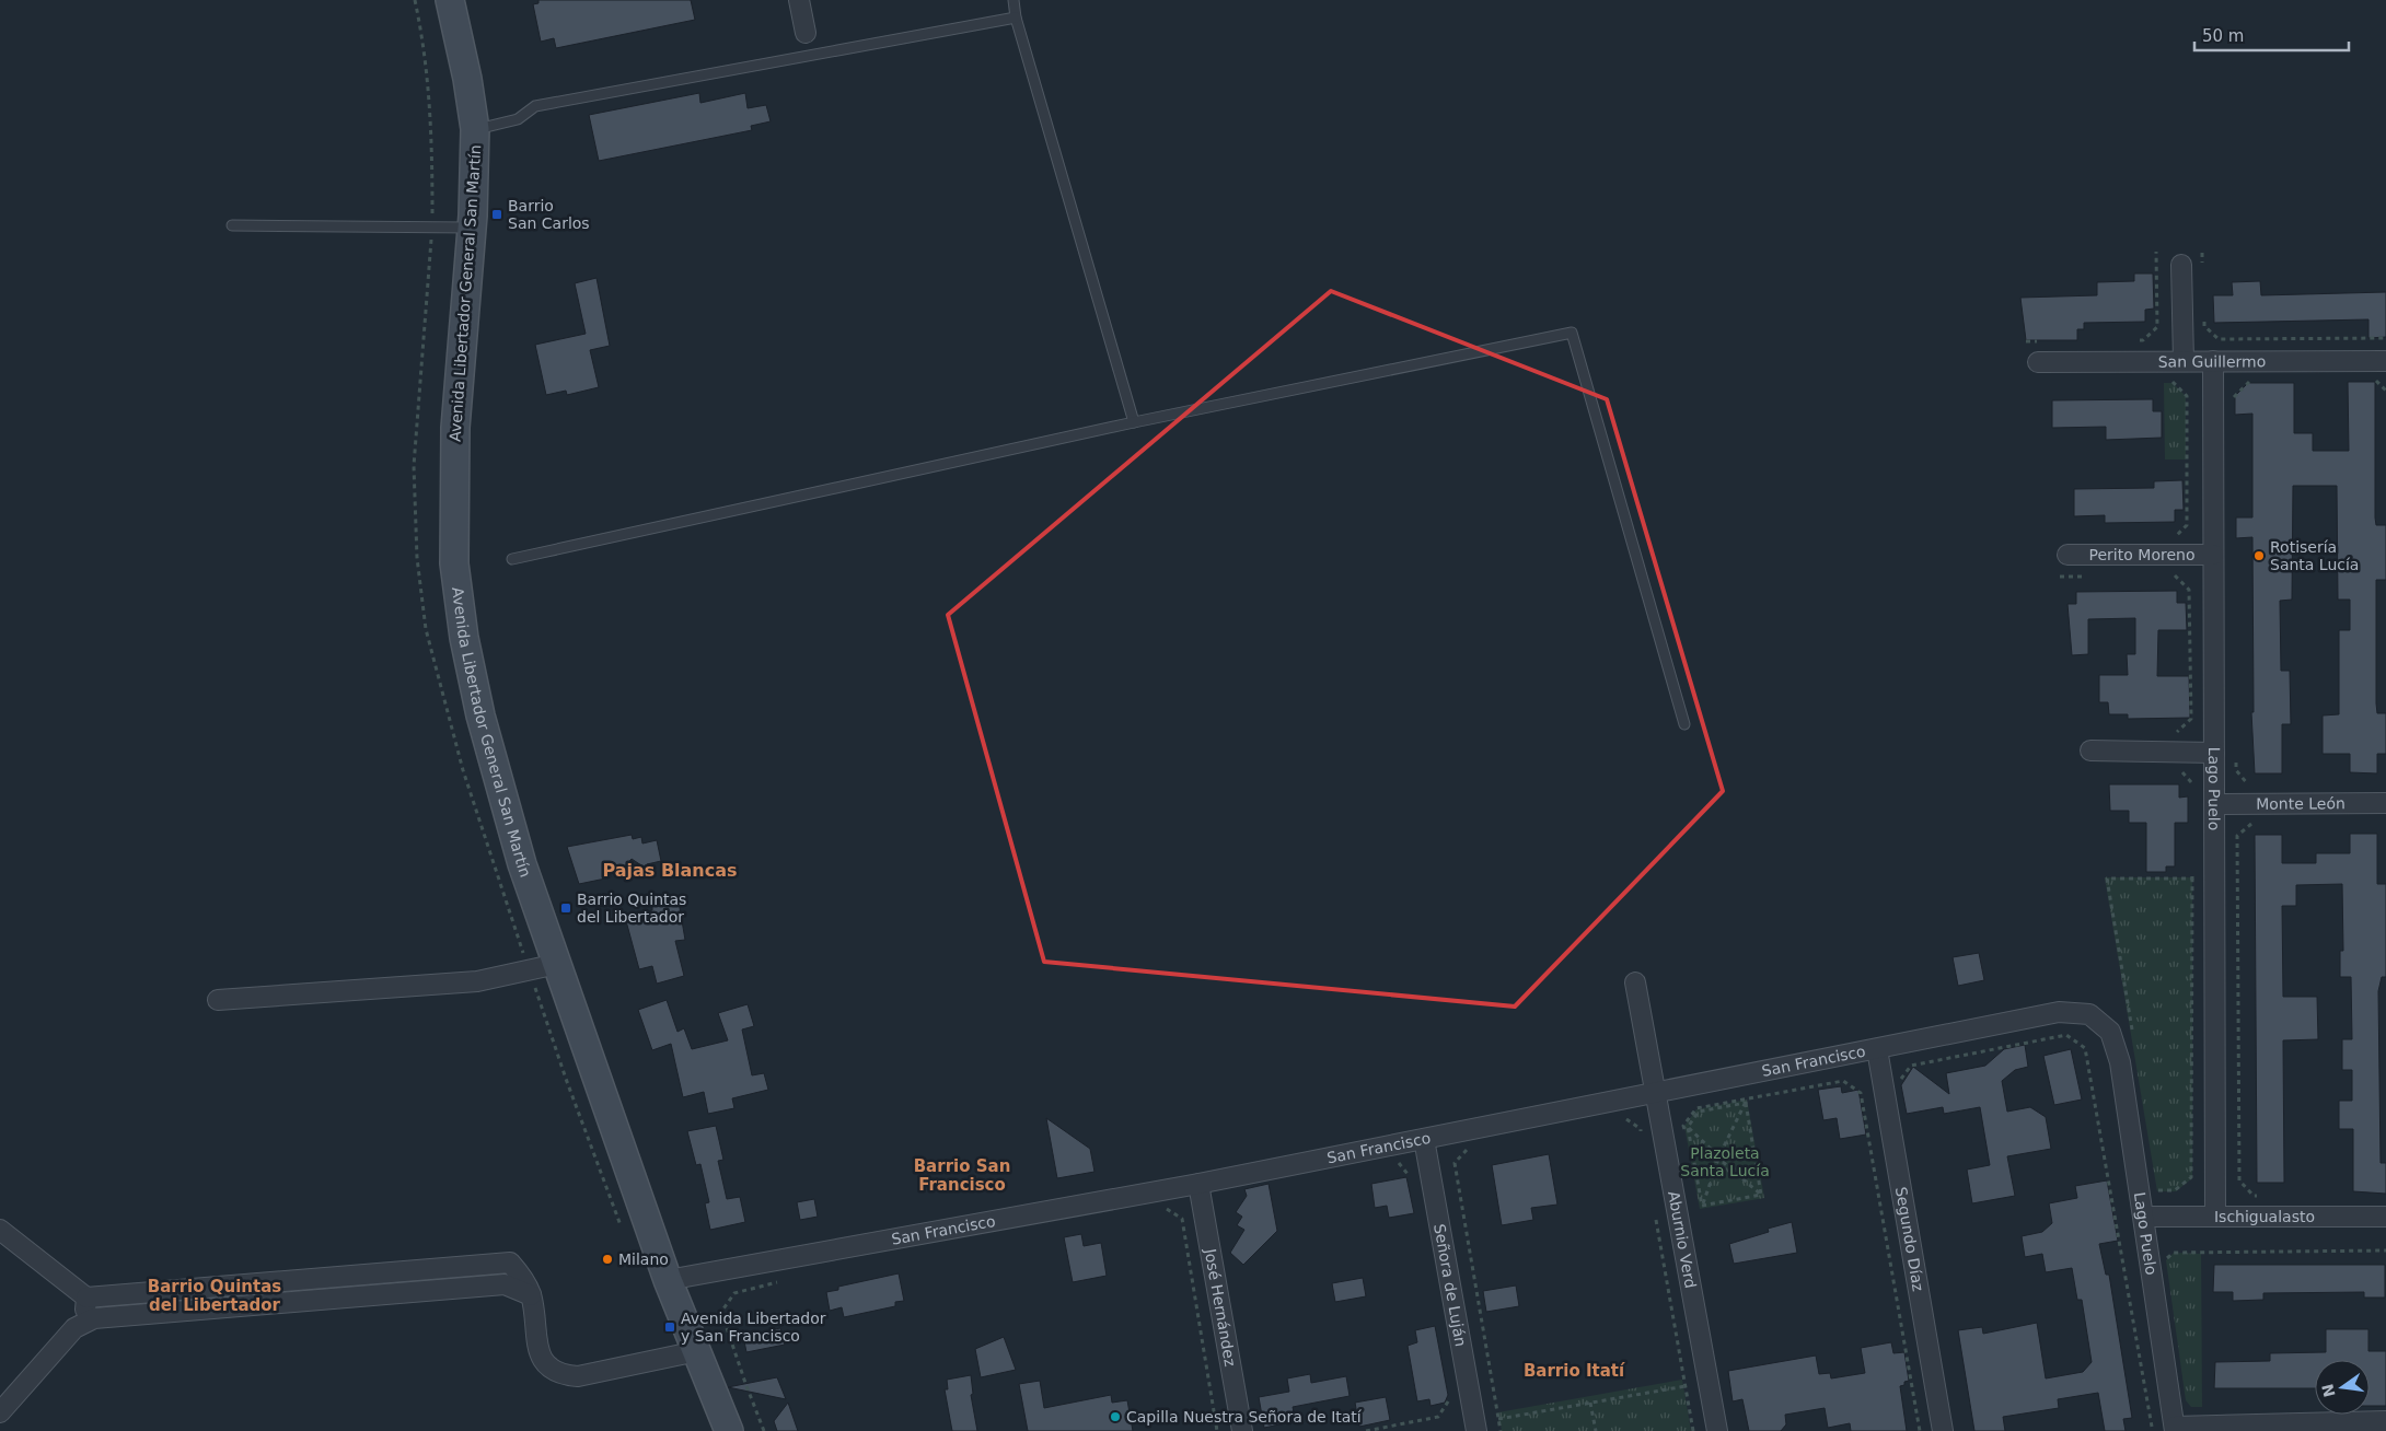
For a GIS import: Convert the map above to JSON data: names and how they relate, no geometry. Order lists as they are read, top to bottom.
{
  "streets": {
    "main road": ["Avenida Libertador General San Martín"],
    "street": [
      "San Guillermo",
      "Perito Moreno",
      "Lago Puelo",
      "Monte León",
      "San Francisco",
      "Ischigualasto",
      "Aburnio Verd",
      "Segundo Díaz",
      "Señora de Luján",
      "José Hernández"
    ]
  },
  "crossings": [
    ["Avenida Libertador General San Martín", "San Francisco"],
    ["San Guillermo", "Lago Puelo"],
    ["Perito Moreno", "Lago Puelo"],
    ["Lago Puelo", "Monte León"],
    ["Lago Puelo", "San Francisco"],
    ["Lago Puelo", "Ischigualasto"],
    ["San Francisco", "Aburnio Verd"],
    ["San Francisco", "Segundo Díaz"],
    ["San Francisco", "Señora de Luján"],
    ["San Francisco", "José Hernández"]
  ],
  "districts": [
    "Pajas Blancas",
    "Barrio San Francisco",
    "Barrio Quintas del Libertador",
    "Barrio Itatí"
  ],
  "parks": ["Plazoleta Santa Lucía"],
  "places": {
    "transit": ["Barrio San Carlos", "Barrio Quintas del Libertador", "Avenida Libertador y San Francisco"],
    "other": ["Rotisería Santa Lucía", "Milano", "Capilla Nuestra Señora de Itatí"]
  },
  "scale_bar": "50 m",
  "north": "left"
}
